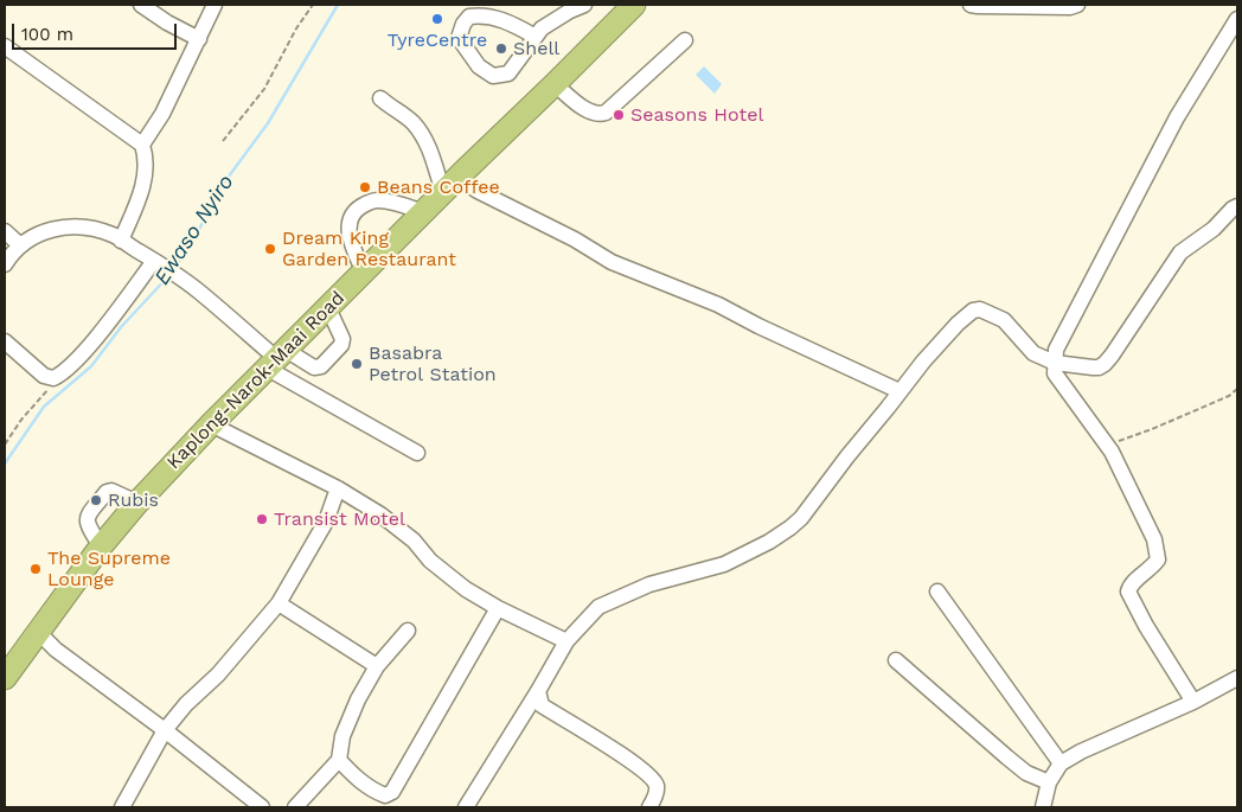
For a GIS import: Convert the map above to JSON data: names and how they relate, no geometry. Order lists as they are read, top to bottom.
{
  "streets": {
    "highway": ["Kaplong-Narok-Maai Road"]
  },
  "water": ["Ewaso Nyiro"],
  "places": [
    "TyreCentre",
    "Shell",
    "Seasons Hotel",
    "Beans Coffee",
    "Dream King Garden Restaurant",
    "Basabra Petrol Station",
    "Rubis",
    "Transist Motel",
    "The Supreme Lounge"
  ],
  "scale_bar": "100 m"
}
